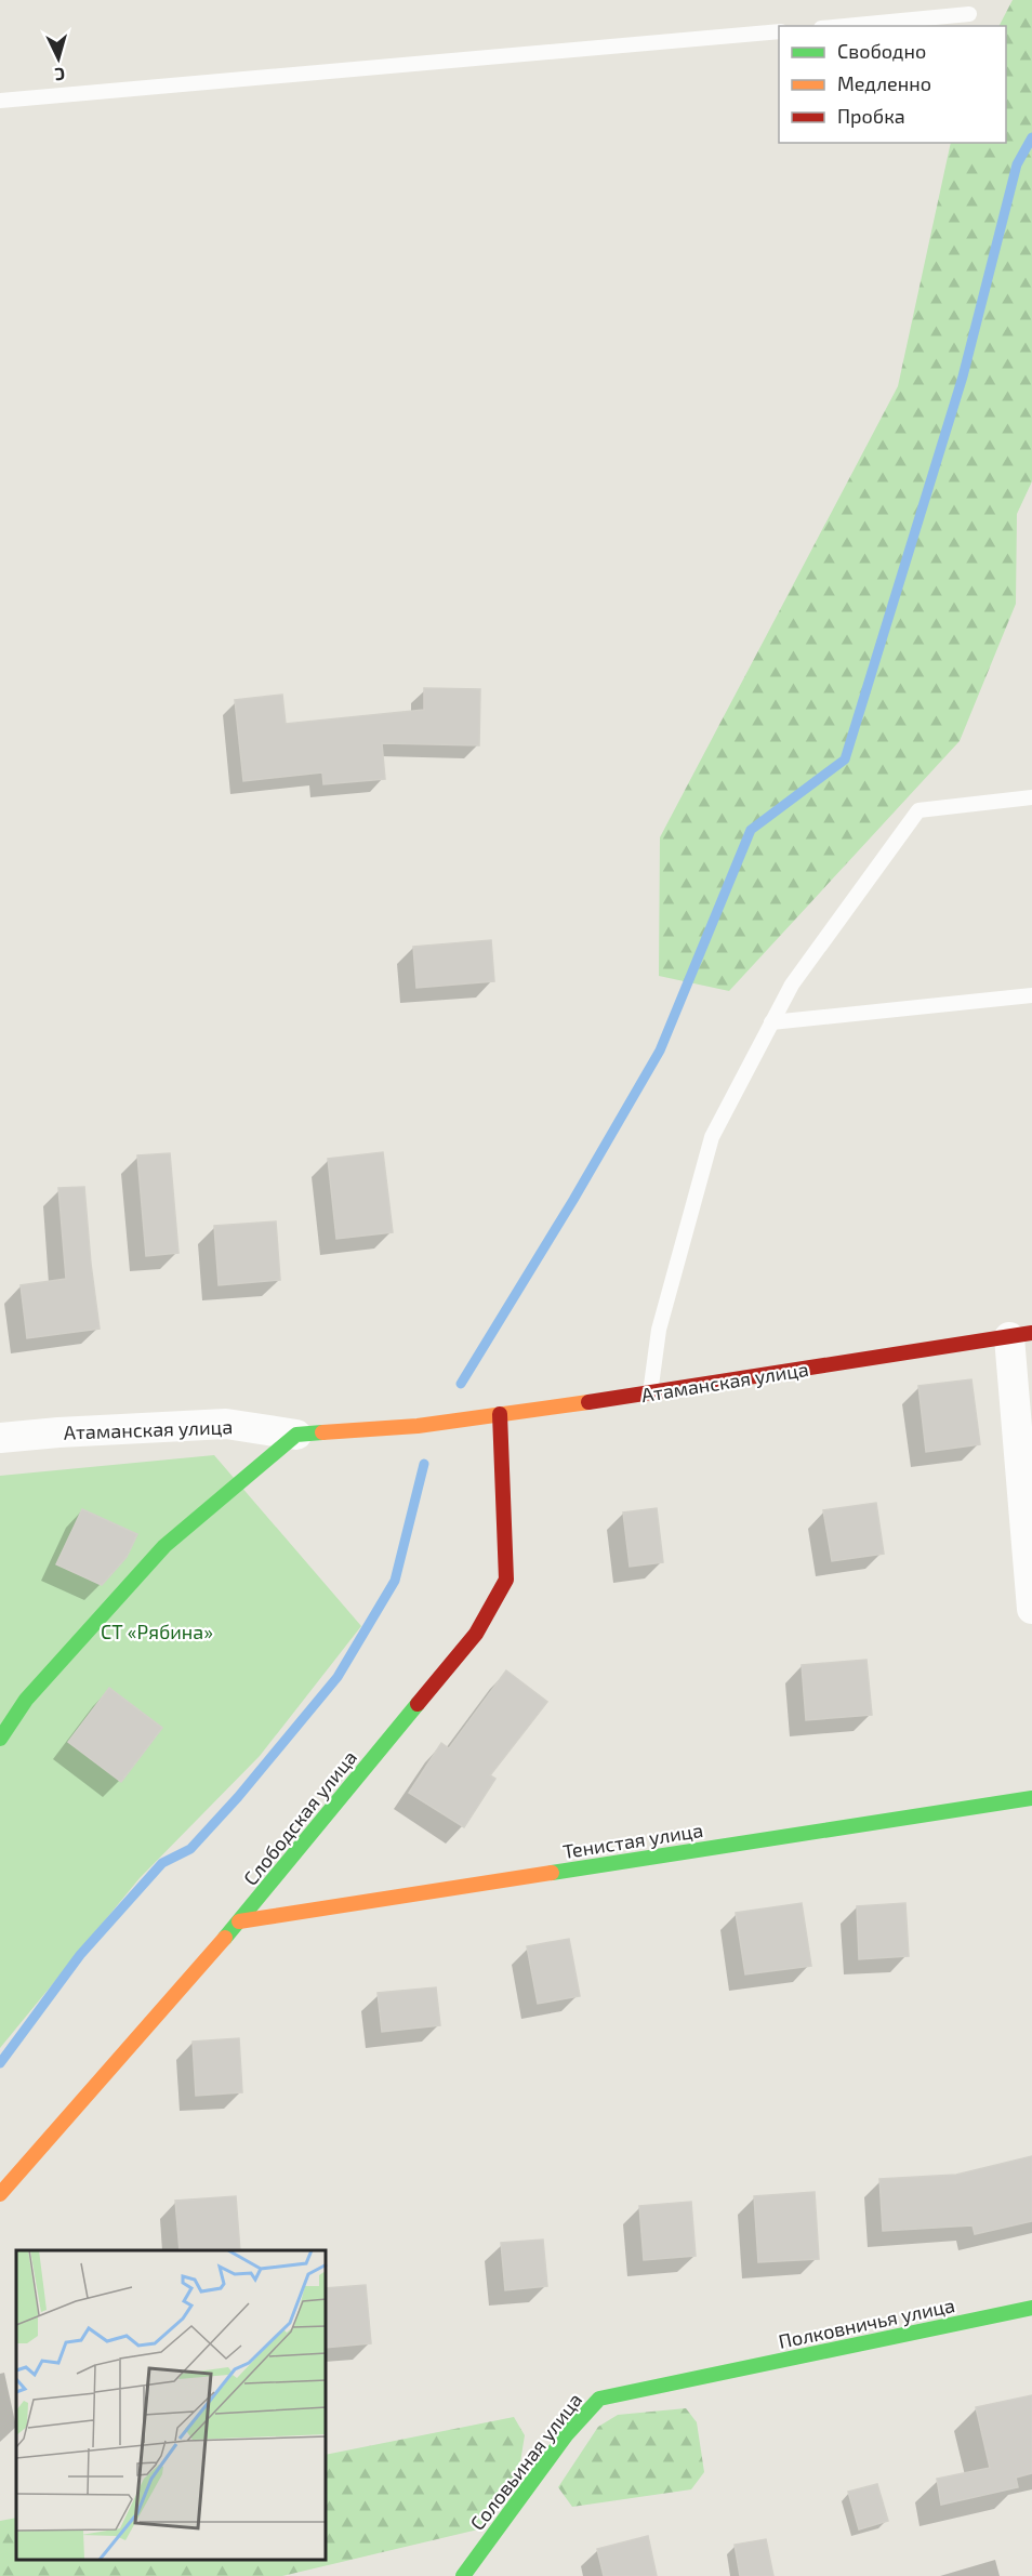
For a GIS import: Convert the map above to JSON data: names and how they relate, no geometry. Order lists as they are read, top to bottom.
{
  "streets": {
    "street": [
      "Атаманская улица",
      "Слободская улица",
      "Тенистая улица",
      "Полковничья улица",
      "Соловьиная улица"
    ]
  },
  "crossings": [
    ["Атаманская улица", "Слободская улица"],
    ["Слободская улица", "Тенистая улица"],
    ["Полковничья улица", "Соловьиная улица"]
  ],
  "parks": ["СТ «Рябина»"],
  "legend": ["Свободно", "Медленно", "Пробка"],
  "north": "bottom"
}
